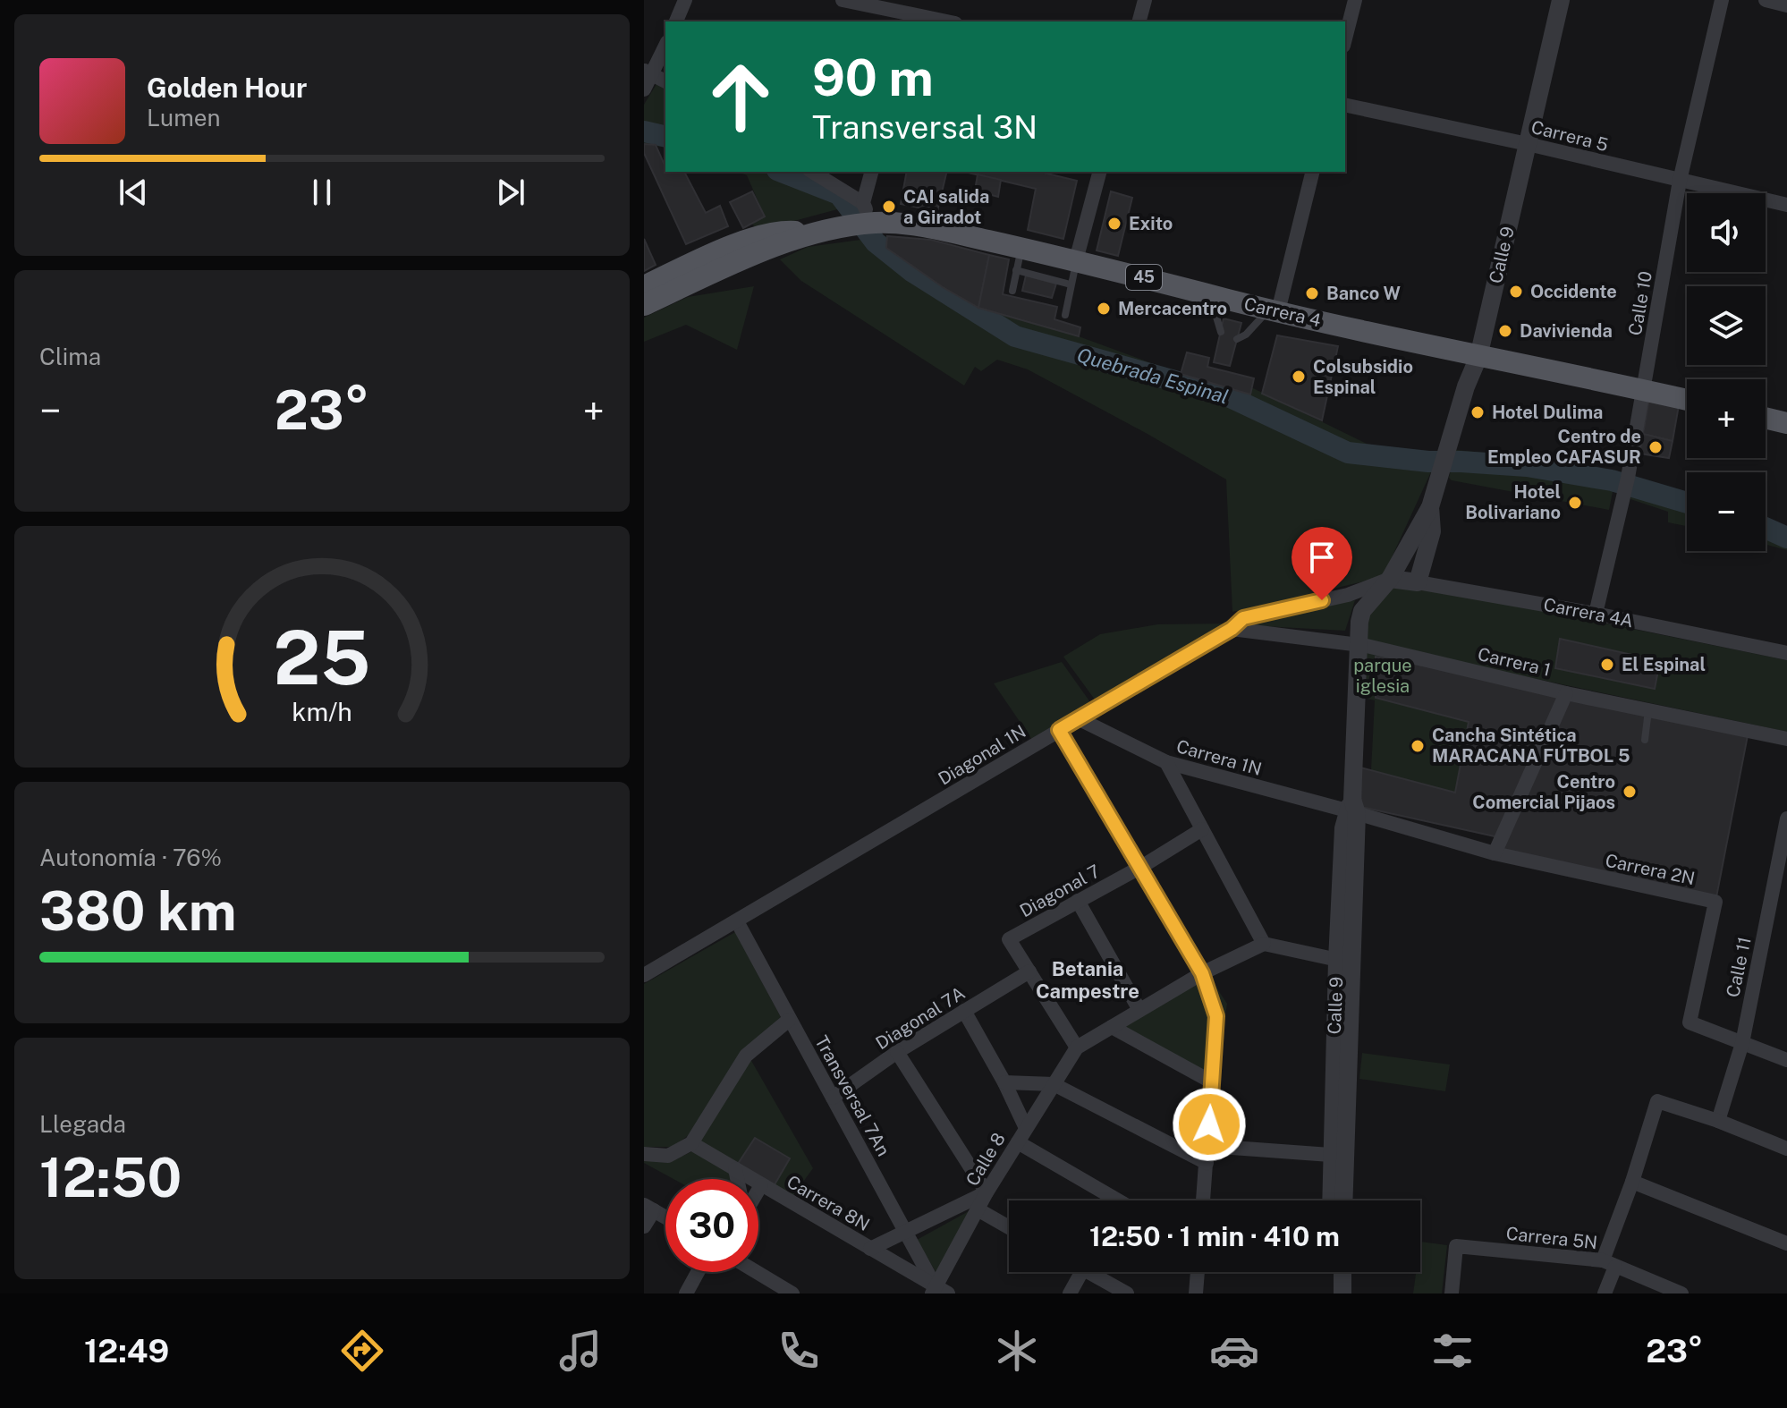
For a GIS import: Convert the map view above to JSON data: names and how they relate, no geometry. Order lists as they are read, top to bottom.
{
  "streets": {
    "main road": ["45", "Carrera 4"],
    "street": [
      "Carrera 5",
      "Calle 9",
      "Calle 10",
      "Carrera 4A",
      "Carrera 1",
      "Diagonal 1N",
      "Carrera 1N",
      "Carrera 2N",
      "Diagonal 7",
      "Calle 11",
      "Diagonal 7A",
      "Transversal 7An",
      "Calle 8",
      "Carrera 8N",
      "Carrera 5N"
    ]
  },
  "crossings": [
    ["Carrera 5", "Calle 9"],
    ["Carrera 5", "Calle 10"],
    ["Calle 9", "Carrera 4"],
    ["Calle 9", "Carrera 4A"],
    ["Calle 9", "Carrera 1"],
    ["Calle 9", "Diagonal 1N"],
    ["Calle 9", "Carrera 1N"],
    ["Calle 9", "Carrera 2N"],
    ["45", "Carrera 4"],
    ["Calle 10", "Carrera 4"],
    ["Calle 10", "Carrera 4A"],
    ["Carrera 4A", "Diagonal 1N"],
    ["Carrera 1", "Diagonal 1N"],
    ["Diagonal 1N", "Carrera 1N"],
    ["Diagonal 1N", "Transversal 7An"],
    ["Carrera 1N", "Carrera 2N"],
    ["Carrera 2N", "Calle 11"],
    ["Diagonal 7", "Diagonal 7A"],
    ["Diagonal 7A", "Transversal 7An"],
    ["Transversal 7An", "Calle 8"],
    ["Transversal 7An", "Carrera 8N"],
    ["Calle 8", "Carrera 8N"]
  ],
  "districts": ["Betania Campestre"],
  "water": ["Quebrada Espinal"],
  "parks": ["parque iglesia"],
  "places": [
    "CAI salida a Giradot",
    "Exito",
    "Occidente",
    "Banco W",
    "Mercacentro",
    "Davivienda",
    "Colsubsidio Espinal",
    "Hotel Dulima",
    "Centro de Empleo CAFASUR",
    "Hotel Bolivariano",
    "El Espinal",
    "Cancha Sintética MARACANA FÚTBOL 5",
    "Centro Comercial Pijaos"
  ],
  "page": {
    "turn": ["90 m", "Transversal 3N"],
    "song": ["Golden Hour", "Lumen"],
    "map_buttons": ["+", "−"],
    "tile": [
      "Clima",
      ["Autonomía · 76%", "380 km"],
      ["Llegada", "12:50"]
    ],
    "heat": ["−", "23°", "+"],
    "limit": "30",
    "trip": "12:50 · 1 min · 410 m",
    "tabs": ["12:49", "23°"],
    "gauge": ["25", "km/h"]
  }
}
